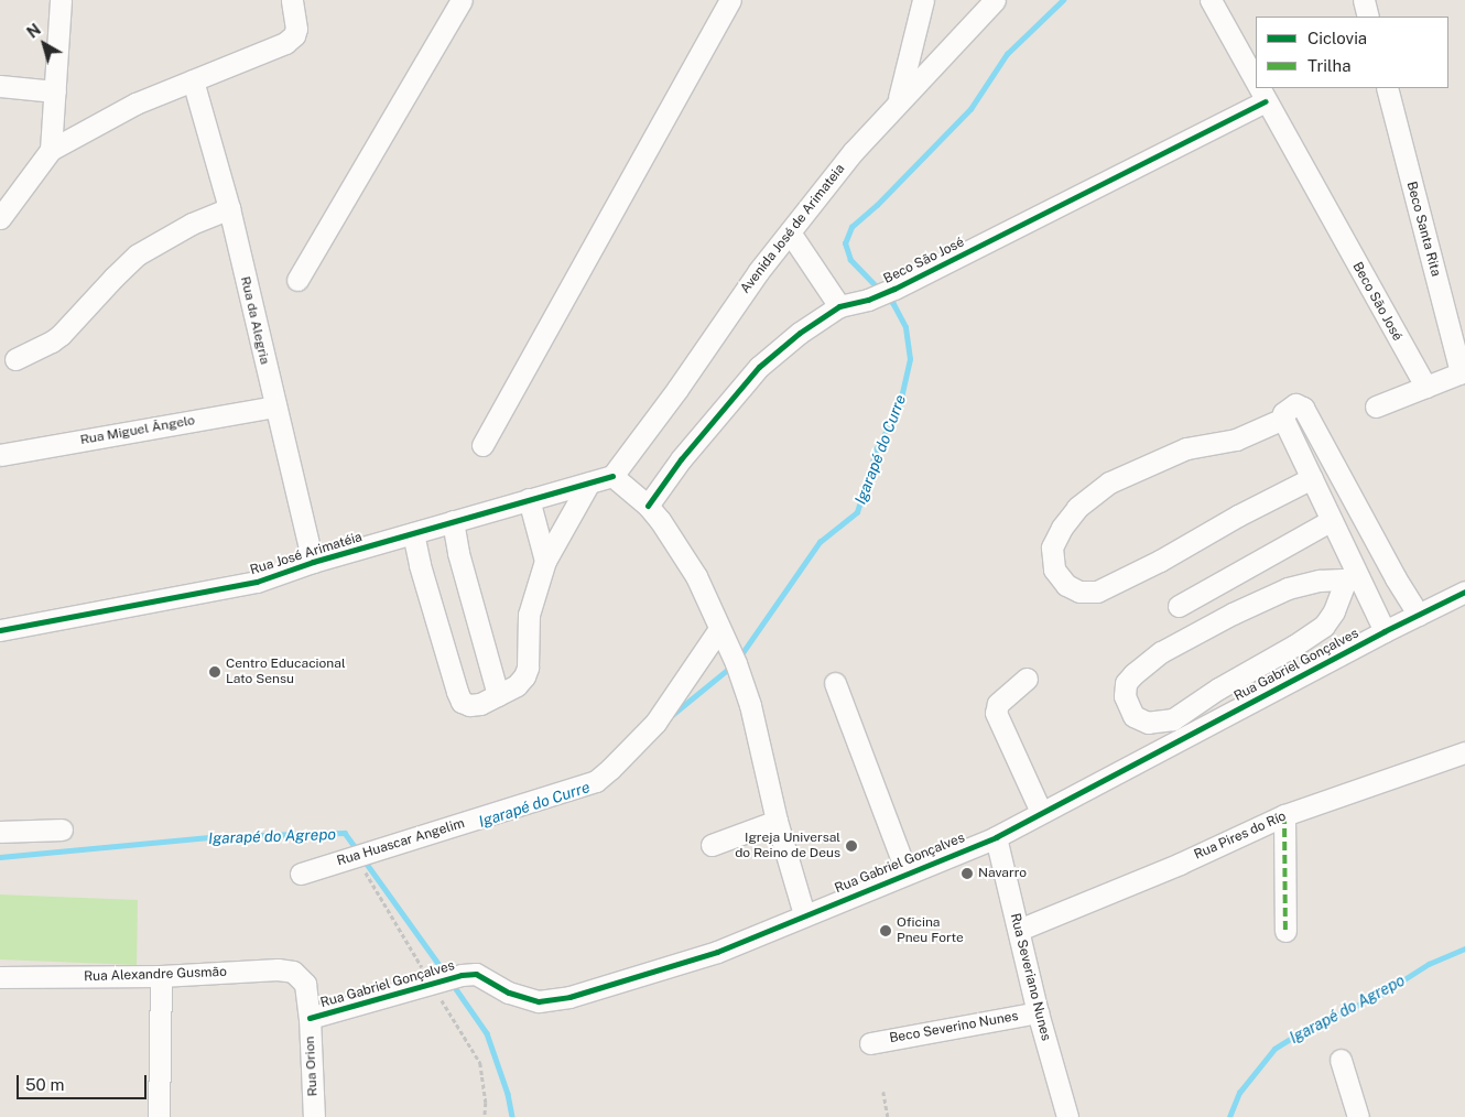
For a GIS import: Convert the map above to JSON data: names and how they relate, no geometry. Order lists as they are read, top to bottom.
{
  "streets": {
    "street": [
      "Avenida José de Arimateia",
      "Beco Santa Rita",
      "Beco São José",
      "Rua da Alegria",
      "Rua Miguel Ângelo",
      "Rua José Arimatéia",
      "Rua Gabriel Gonçalves",
      "Rua Pires do Río",
      "Rua Huascar Angelim",
      "Rua Alexandre Gusmão",
      "Rua Severiano Nunes",
      "Beco Severino Nunes",
      "Rua Orion"
    ]
  },
  "crossings": [
    ["Avenida José de Arimateia", "Rua José Arimatéia"],
    ["Rua da Alegria", "Rua Miguel Ângelo"],
    ["Rua da Alegria", "Rua José Arimatéia"],
    ["Rua Gabriel Gonçalves", "Rua Severiano Nunes"],
    ["Rua Gabriel Gonçalves", "Rua Orion"],
    ["Rua Pires do Río", "Rua Severiano Nunes"],
    ["Rua Alexandre Gusmão", "Rua Orion"],
    ["Rua Severiano Nunes", "Beco Severino Nunes"]
  ],
  "water": ["Igarapé do Curre", "Igarapé do Agrepo"],
  "places": [
    "Centro Educacional Lato Sensu",
    "Igreja Universal do Reino de Deus",
    "Navarro",
    "Oficina Pneu Forte"
  ],
  "legend": ["Ciclovia", "Trilha"],
  "scale_bar": "50 m",
  "north": "top left"
}
